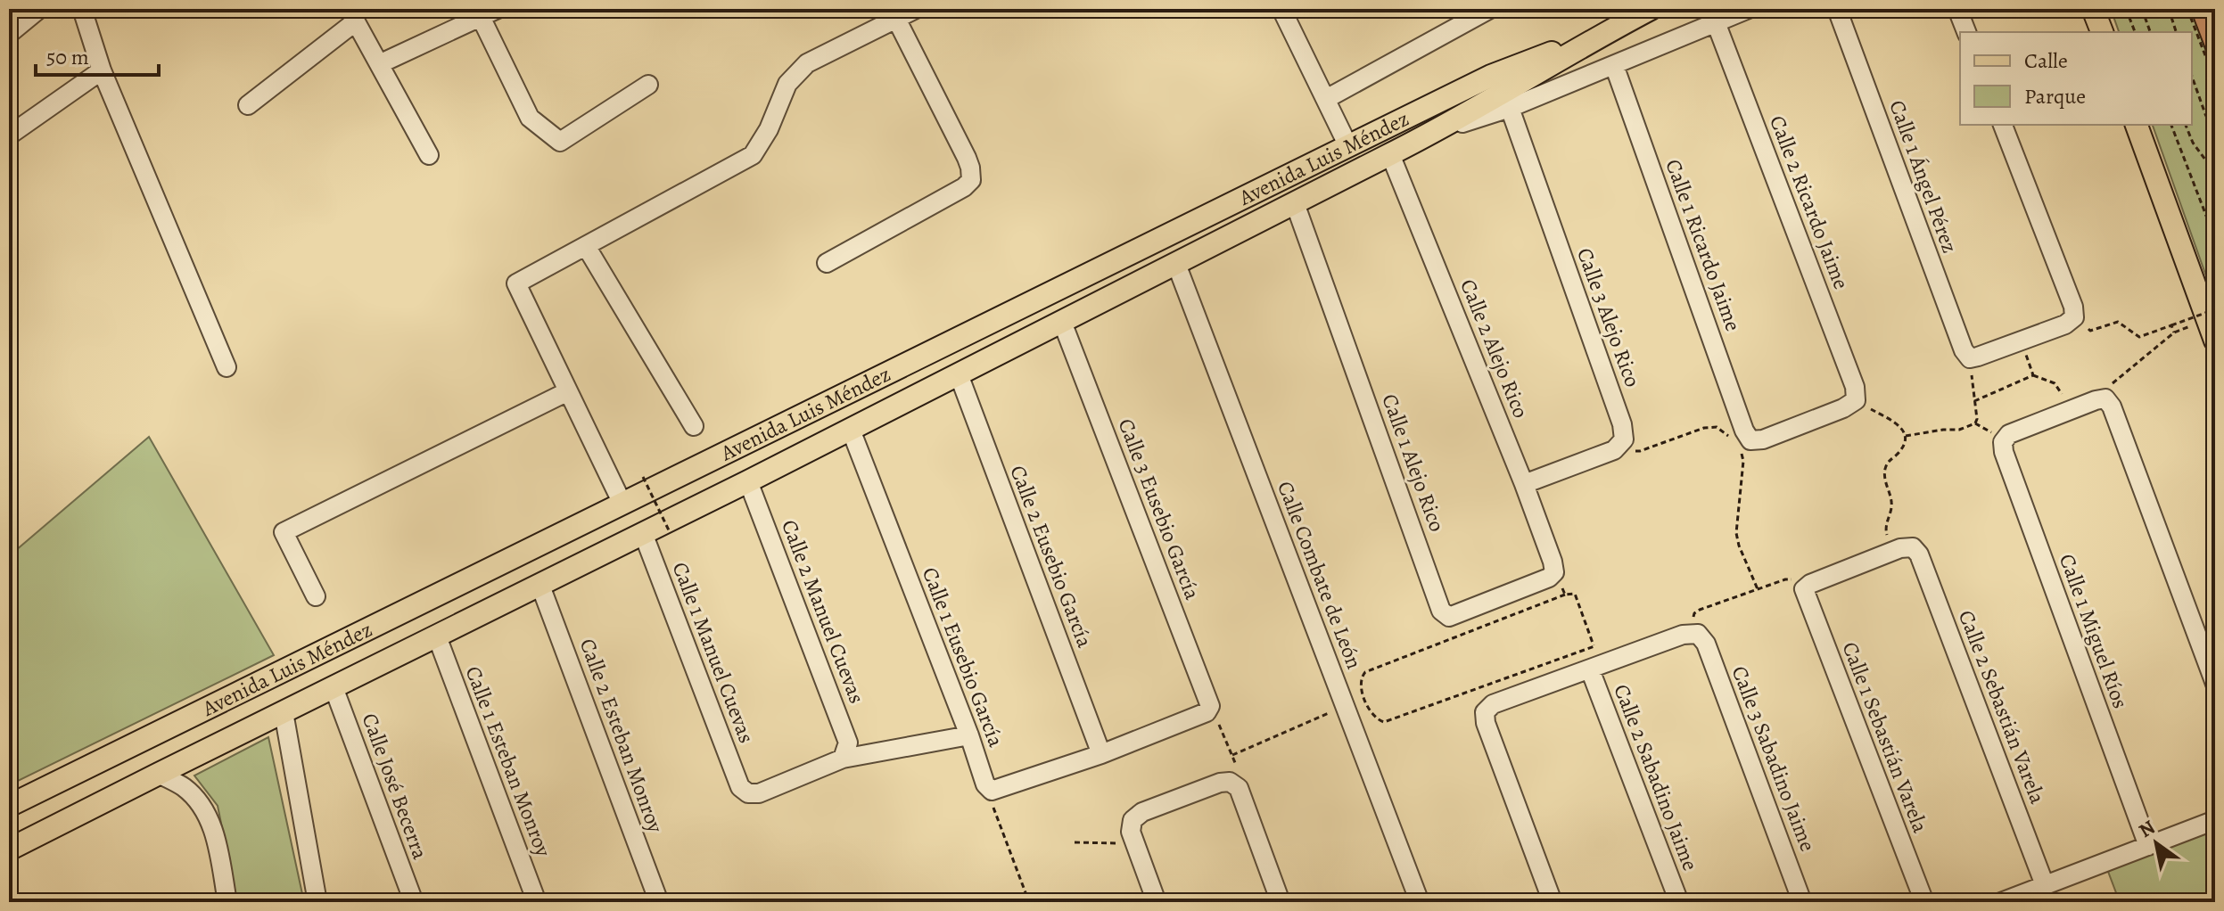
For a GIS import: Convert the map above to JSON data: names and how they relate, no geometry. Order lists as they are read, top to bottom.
{
  "streets": {
    "main road": ["Avenida Luis Méndez"],
    "street": [
      "Calle 1 Ángel Pérez",
      "Calle 2 Ricardo Jaime",
      "Calle 1 Ricardo Jaime",
      "Calle 3 Alejo Rico",
      "Calle 2 Alejo Rico",
      "Calle 1 Alejo Rico",
      "Calle 3 Eusebio García",
      "Calle 2 Eusebio García",
      "Calle Combate de León",
      "Calle 2 Manuel Cuevas",
      "Calle 1 Miguel Ríos",
      "Calle 1 Manuel Cuevas",
      "Calle 1 Eusebio García",
      "Calle 2 Sebastián Varela",
      "Calle 2 Esteban Monroy",
      "Calle 1 Sebastián Varela",
      "Calle 3 Sabadino Jaime",
      "Calle 1 Esteban Monroy",
      "Calle 2 Sabadino Jaime",
      "Calle José Becerra"
    ]
  },
  "crossings": [
    ["Avenida Luis Méndez", "Calle 2 Ricardo Jaime"],
    ["Avenida Luis Méndez", "Calle 1 Ricardo Jaime"],
    ["Avenida Luis Méndez", "Calle 3 Alejo Rico"],
    ["Avenida Luis Méndez", "Calle 2 Alejo Rico"],
    ["Avenida Luis Méndez", "Calle 1 Alejo Rico"],
    ["Avenida Luis Méndez", "Calle 3 Eusebio García"],
    ["Avenida Luis Méndez", "Calle 2 Eusebio García"],
    ["Avenida Luis Méndez", "Calle Combate de León"],
    ["Avenida Luis Méndez", "Calle 2 Manuel Cuevas"],
    ["Avenida Luis Méndez", "Calle 1 Manuel Cuevas"],
    ["Avenida Luis Méndez", "Calle 1 Eusebio García"],
    ["Avenida Luis Méndez", "Calle 2 Esteban Monroy"],
    ["Avenida Luis Méndez", "Calle 1 Esteban Monroy"],
    ["Avenida Luis Méndez", "Calle José Becerra"],
    ["Calle 2 Alejo Rico", "Calle 1 Alejo Rico"],
    ["Calle 2 Manuel Cuevas", "Calle 1 Manuel Cuevas"]
  ],
  "legend": ["Calle", "Parque"],
  "scale_bar": "50 m",
  "north": "top left"
}
